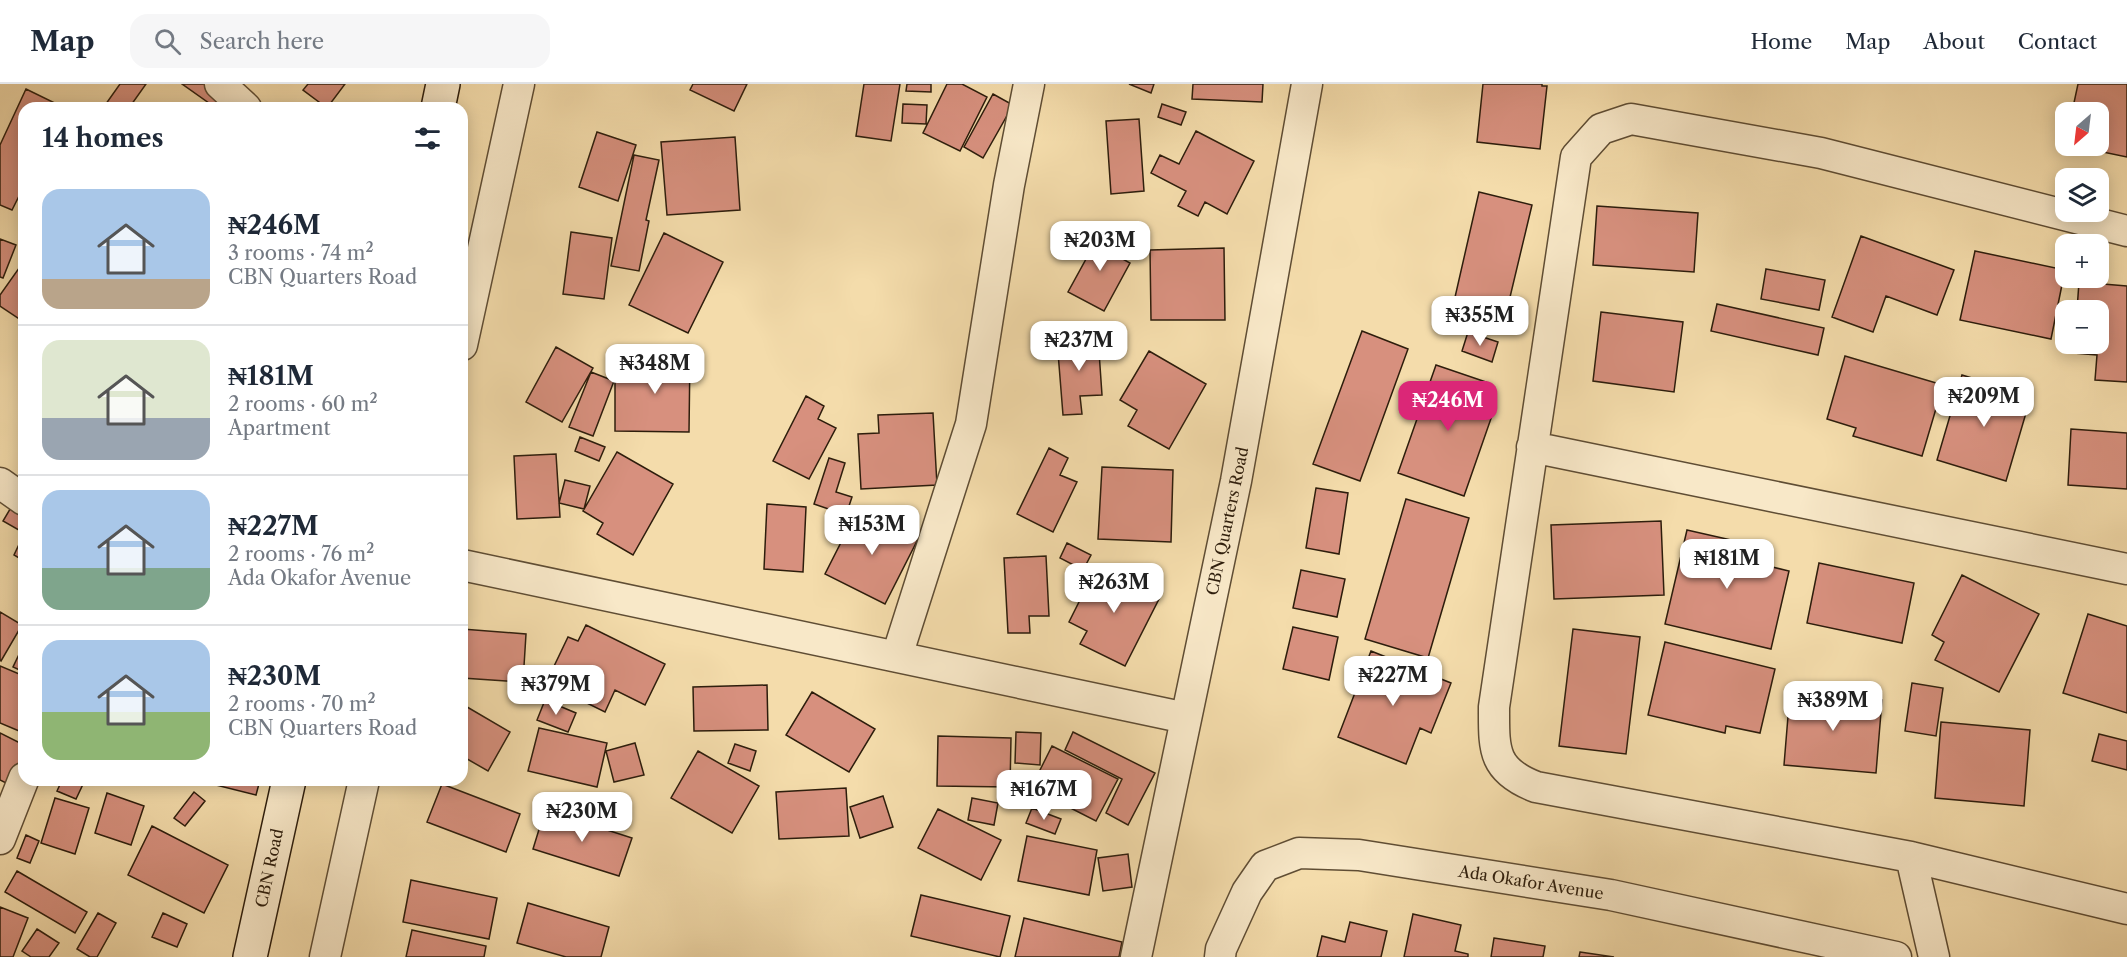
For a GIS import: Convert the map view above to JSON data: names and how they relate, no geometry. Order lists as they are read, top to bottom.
{
  "streets": {
    "main road": ["CBN Road"],
    "street": ["CBN Quarters Road", "Ada Okafor Avenue"]
  },
  "north": "bottom left",
  "page": {
    "header": "Map",
    "search": "Search here",
    "nav": [
      "Home",
      "Map",
      "About",
      "Contact"
    ],
    "map_buttons": ["+", "−"],
    "heading": "14 homes",
    "list": [
      {
        "name": "₦246M",
        "note": "3 rooms · 74 m² · CBN Quarters Road"
      },
      {
        "name": "₦181M",
        "note": "2 rooms · 60 m² · Apartment"
      },
      {
        "name": "₦227M",
        "note": "2 rooms · 76 m² · Ada Okafor Avenue"
      },
      {
        "name": "₦230M",
        "note": "2 rooms · 70 m² · CBN Quarters Road"
      }
    ],
    "price": [
      "₦203M",
      "₦355M",
      "₦237M",
      "₦348M",
      "₦209M",
      "₦246M",
      "₦153M",
      "₦181M",
      "₦263M",
      "₦227M",
      "₦379M",
      "₦389M",
      "₦167M",
      "₦230M"
    ]
  }
}
